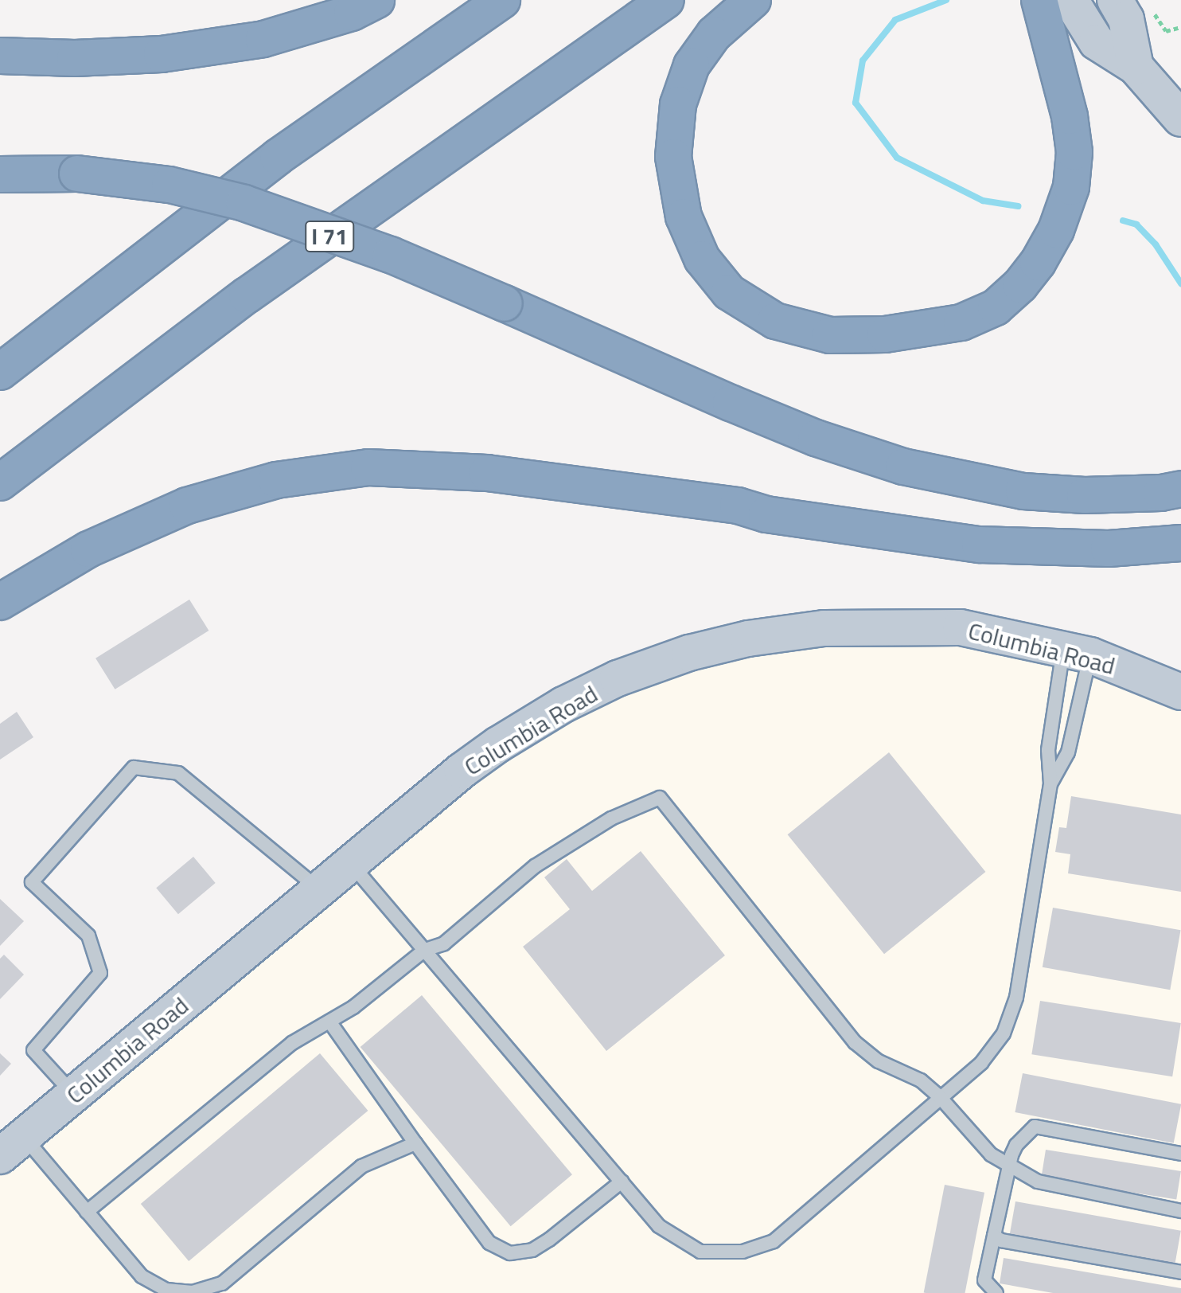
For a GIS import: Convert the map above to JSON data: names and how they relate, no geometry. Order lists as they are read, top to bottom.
{
  "streets": {
    "highway": ["I 71"],
    "street": ["Columbia Road"]
  }
}
